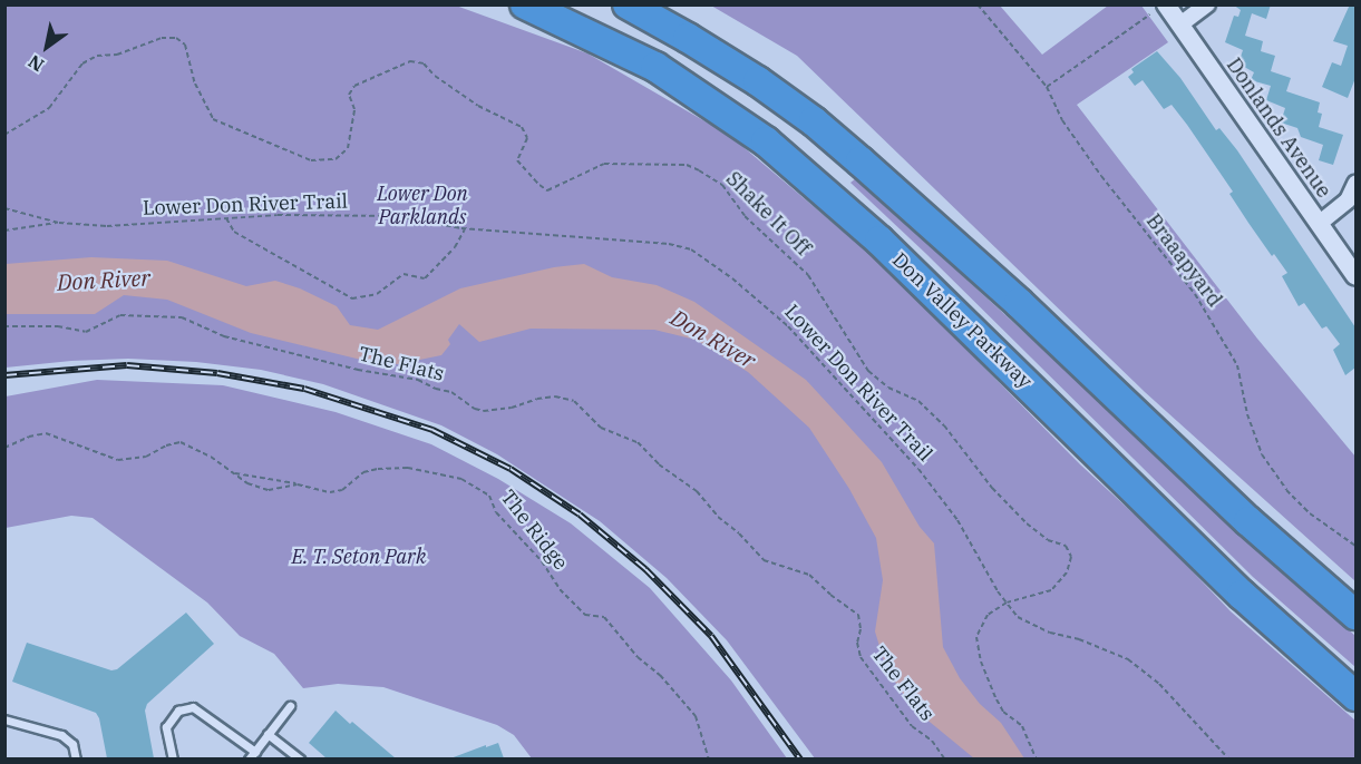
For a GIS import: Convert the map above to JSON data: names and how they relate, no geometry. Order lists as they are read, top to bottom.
{
  "streets": {
    "highway": ["Don Valley Parkway"],
    "street": ["Donlands Avenue"],
    "path": [
      "Lower Don River Trail",
      "Shake It Off",
      "Braaapyard",
      "The Flats",
      "The Ridge"
    ]
  },
  "crossings": [
    ["Lower Don River Trail", "Shake It Off"]
  ],
  "water": ["Don River"],
  "parks": ["Lower Don Parklands", "E. T. Seton Park"],
  "north": "bottom left"
}
